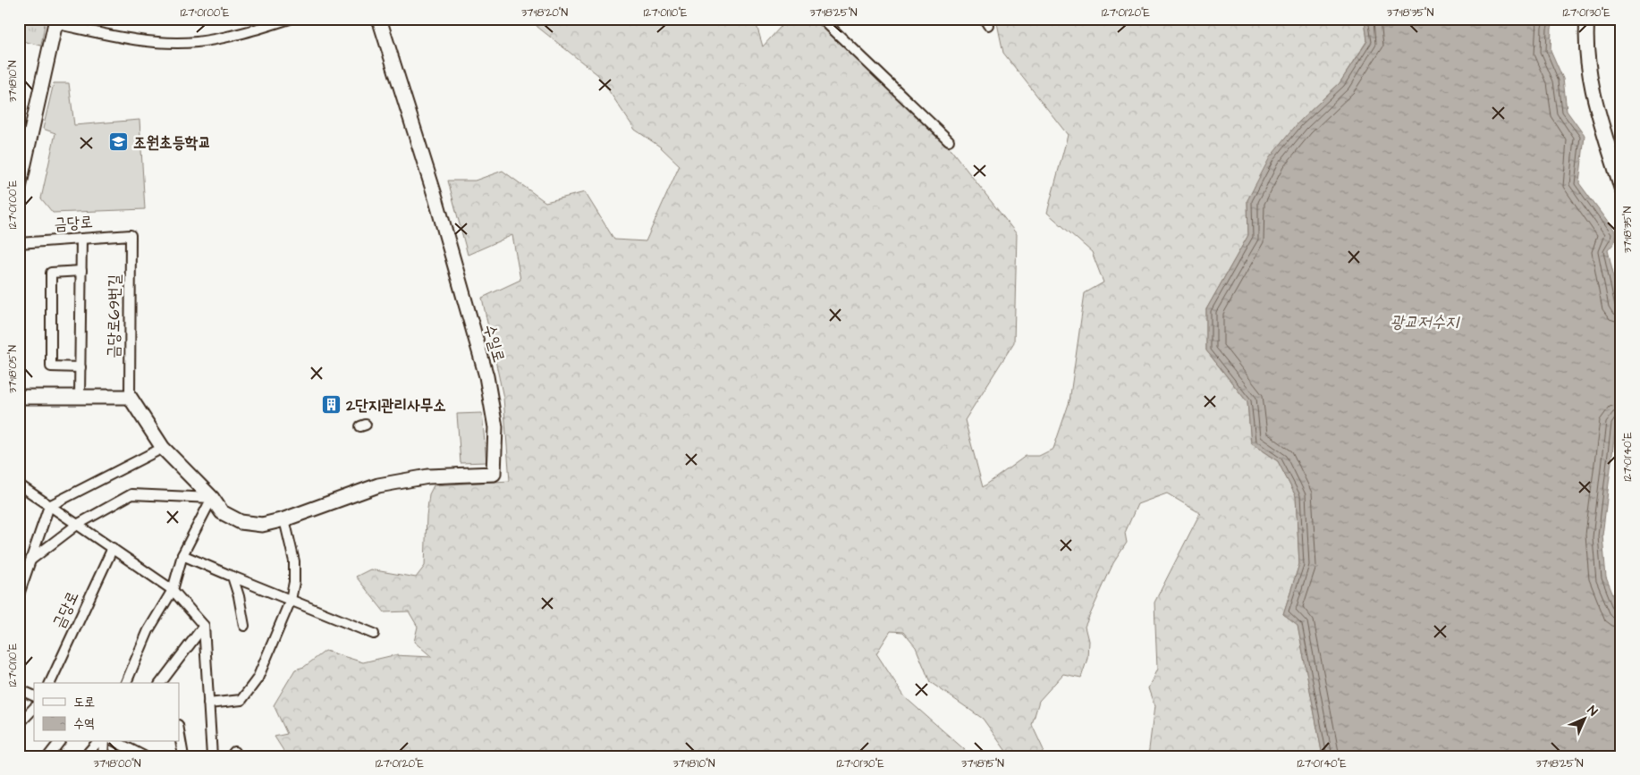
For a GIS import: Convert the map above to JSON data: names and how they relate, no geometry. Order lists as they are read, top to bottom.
{
  "streets": {
    "street": ["금당로", "금당로69번길", "수일로"]
  },
  "crossings": [
    ["금당로", "금당로69번길"]
  ],
  "water": ["광교저수지"],
  "places": {
    "school or university": ["조원초등학교"],
    "building": ["2단지관리사무소"]
  },
  "legend": ["도로", "수역"],
  "north": "top right",
  "coordinates": [
    "127°01'00\"E",
    "37°18'20\"N",
    "127°01'10\"E",
    "37°18'25\"N",
    "127°01'20\"E",
    "37°18'35\"N",
    "127°01'30\"E",
    "37°18'10\"N",
    "37°18'05\"N",
    "127°01'40\"E",
    "37°18'00\"N",
    "37°18'15\"N"
  ]
}
